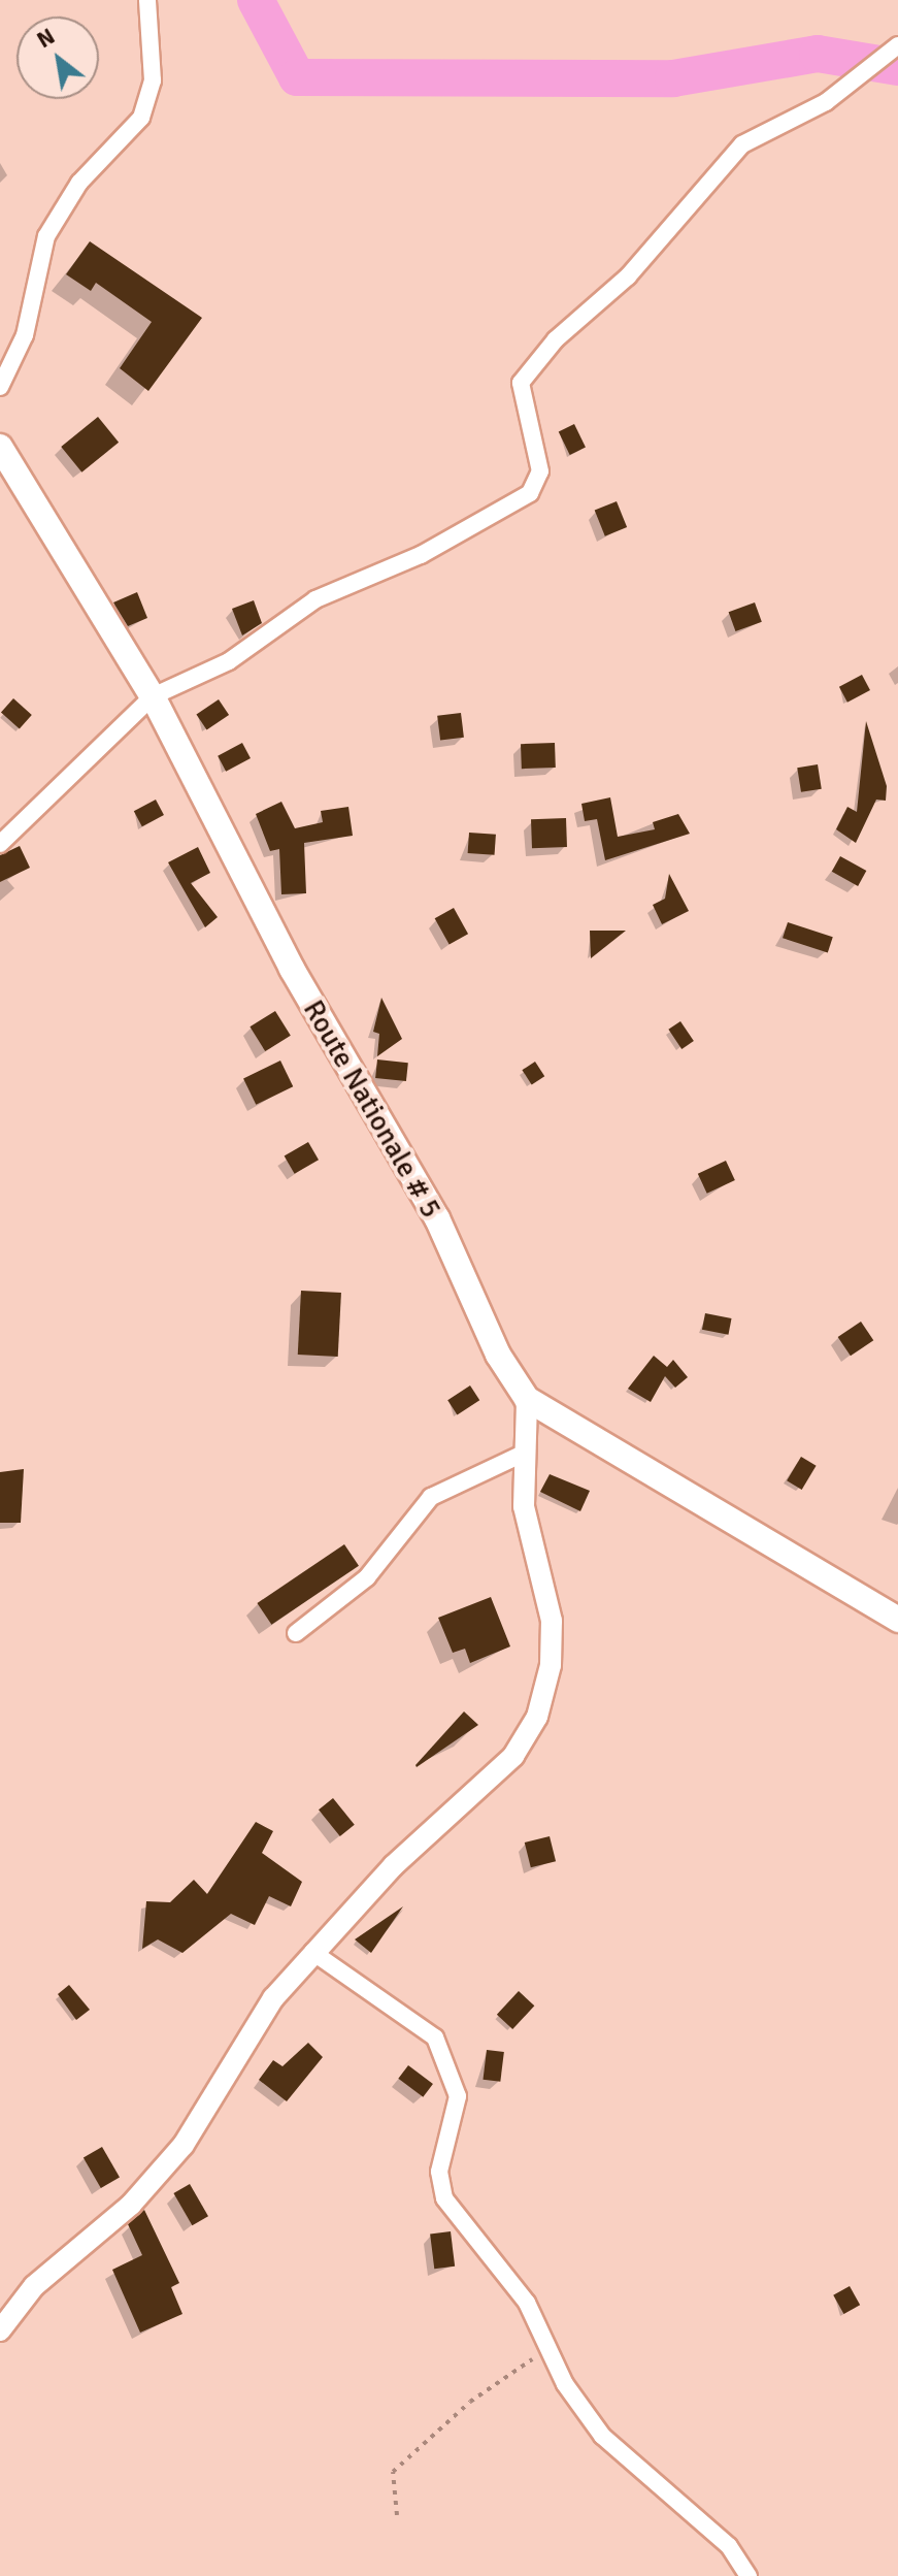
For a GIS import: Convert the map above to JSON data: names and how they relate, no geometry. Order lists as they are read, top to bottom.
{
  "streets": {
    "main road": ["Route Nationale # 5"]
  },
  "north": "top left"
}
